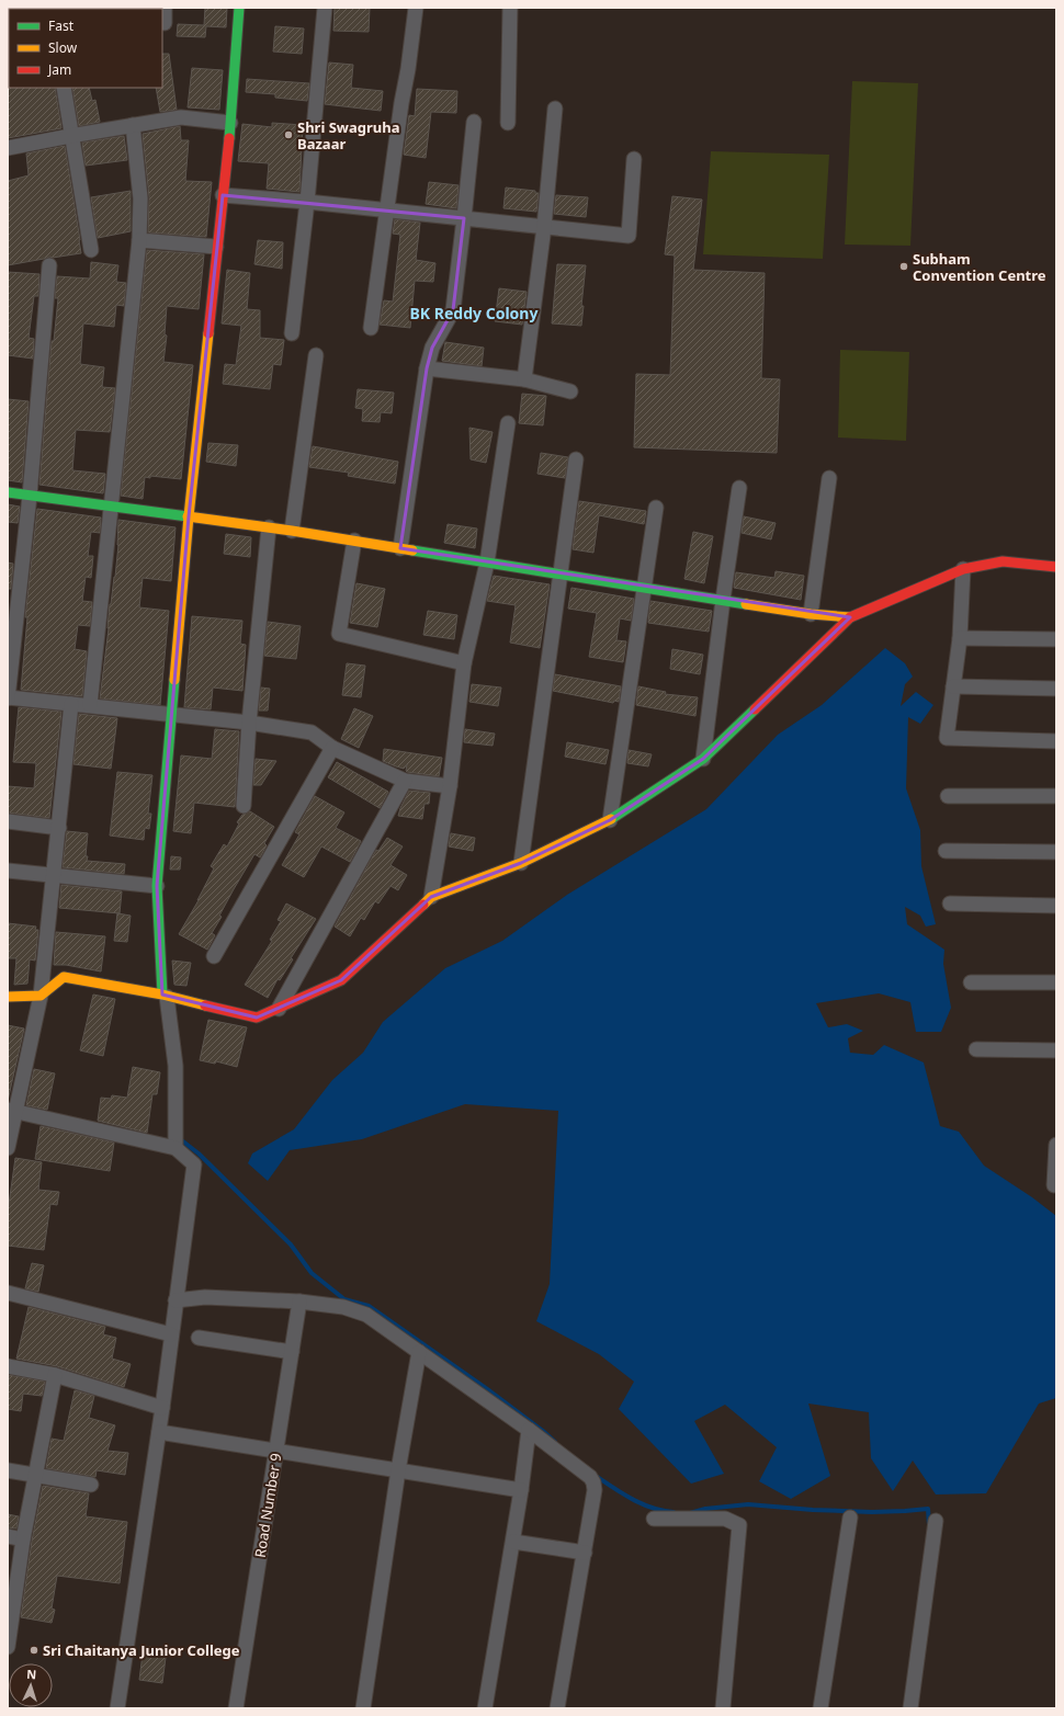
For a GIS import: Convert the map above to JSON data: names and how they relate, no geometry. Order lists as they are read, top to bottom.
{
  "streets": {
    "street": ["Road Number 9"]
  },
  "districts": ["BK Reddy Colony"],
  "places": ["Shri Swagruha Bazaar", "Subham Convention Centre", "Sri Chaitanya Junior College"],
  "legend": ["Fast", "Slow", "Jam"],
  "north": "top"
}
